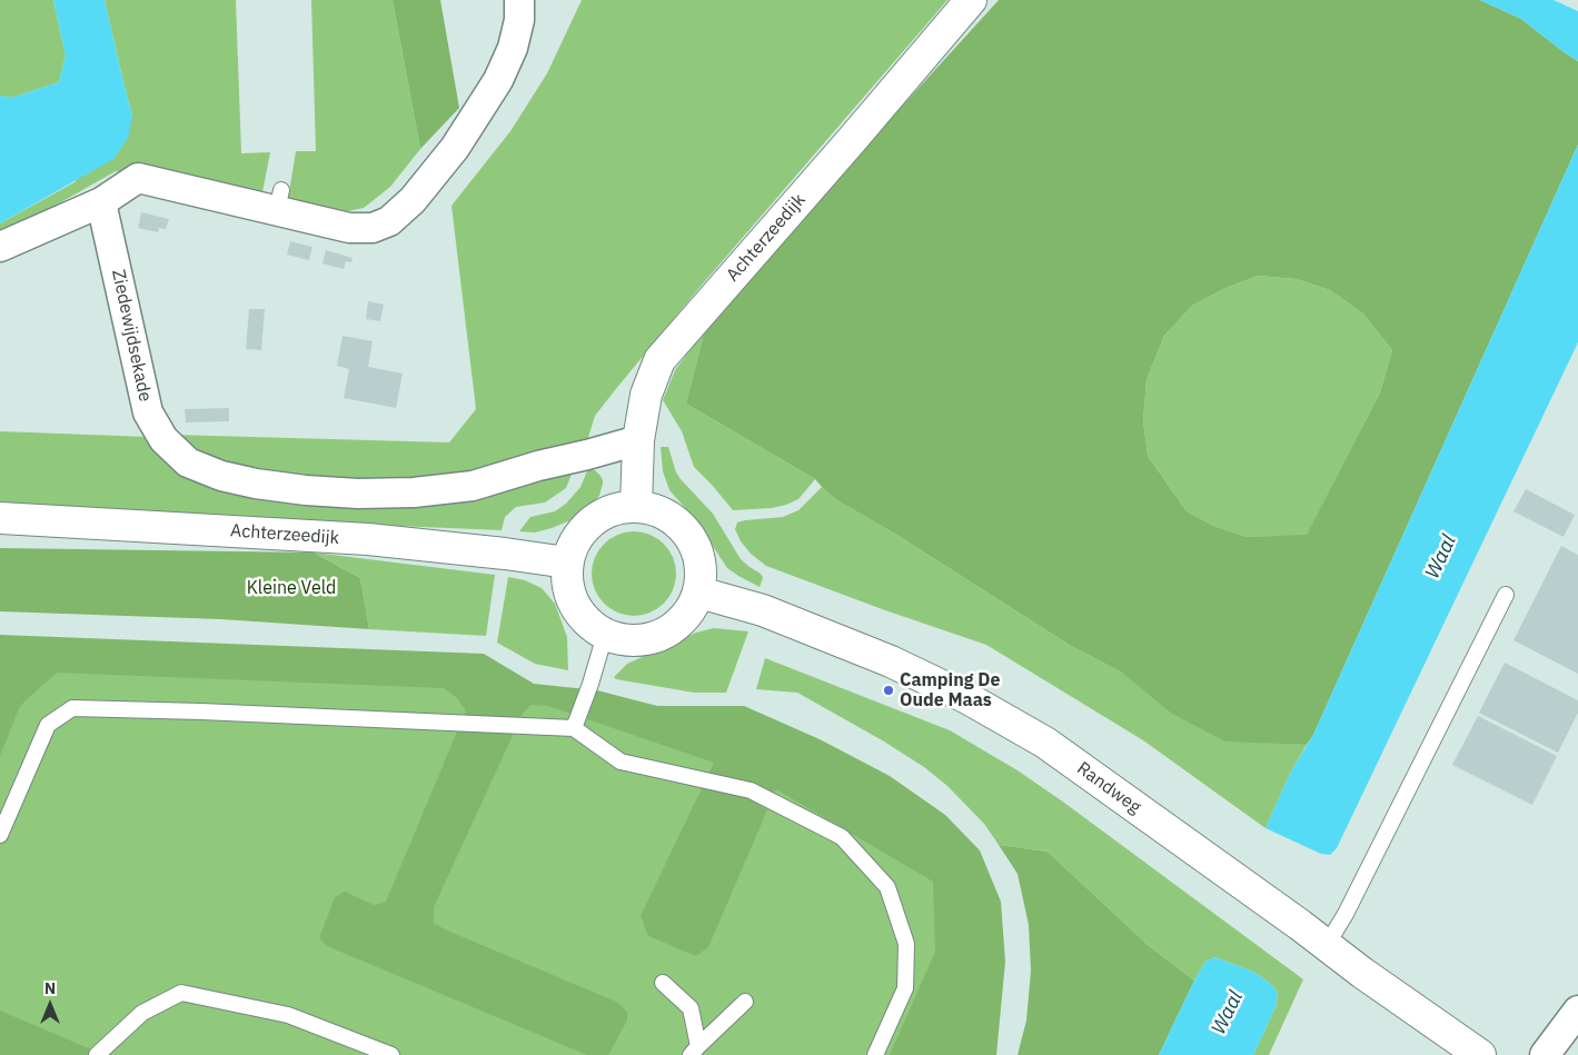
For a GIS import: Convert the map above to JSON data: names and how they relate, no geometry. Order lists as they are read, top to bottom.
{
  "streets": {
    "main road": ["Achterzeedijk", "Randweg"],
    "street": ["Ziedewijdsekade"]
  },
  "crossings": [
    ["Achterzeedijk", "Ziedewijdsekade"],
    ["Achterzeedijk", "Randweg"]
  ],
  "water": ["Waal"],
  "parks": ["Kleine Veld"],
  "places": ["Camping De Oude Maas"],
  "north": "top"
}
